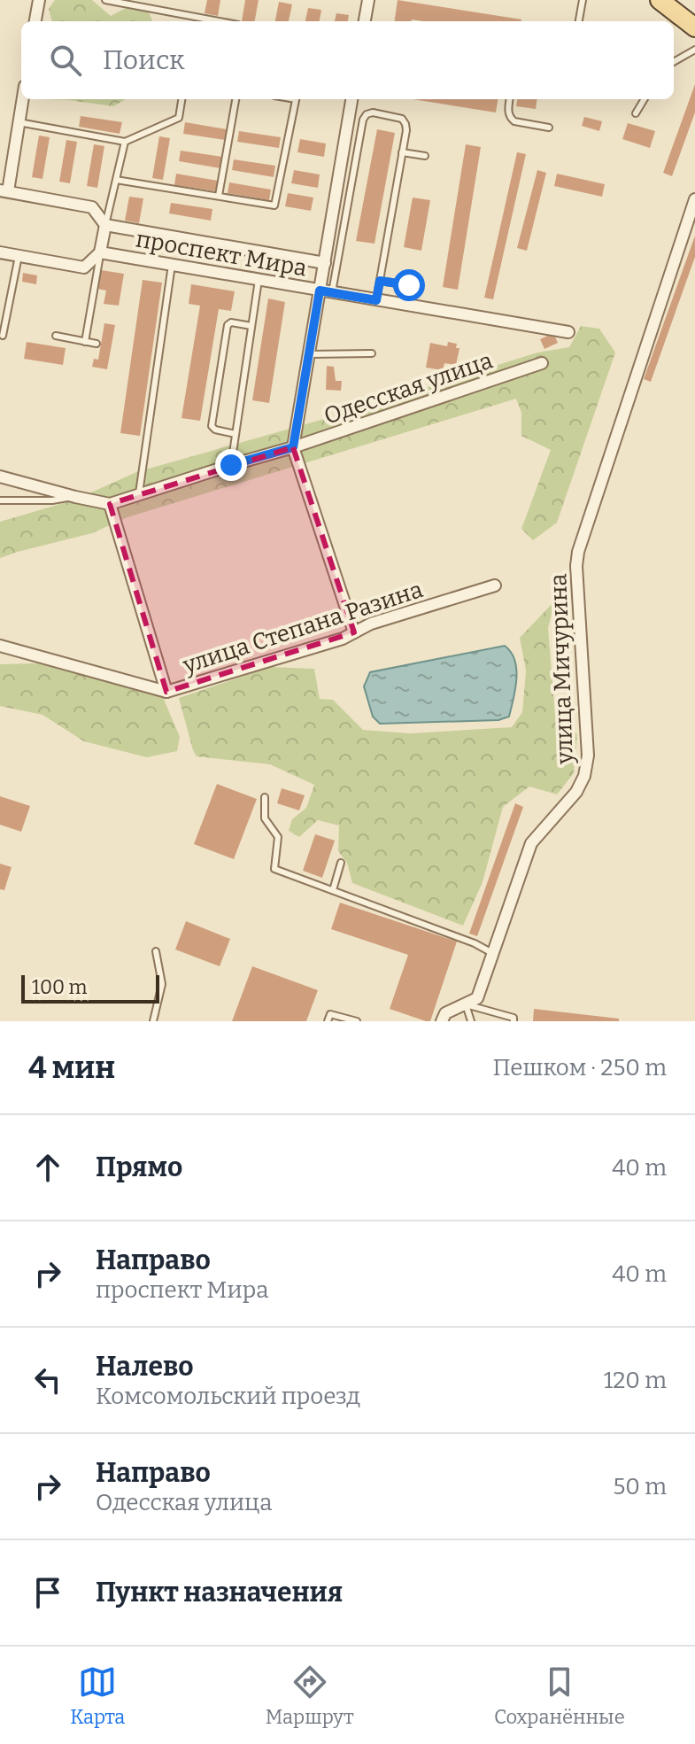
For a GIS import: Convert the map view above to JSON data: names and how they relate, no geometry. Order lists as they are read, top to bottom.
{
  "streets": {
    "street": [
      "проспект Мира",
      "Одесская улица",
      "улица Степана Разина",
      "улица Мичурина"
    ]
  },
  "scale_bar": "100 m",
  "page": {
    "search": "Поиск",
    "scale": "100 m",
    "heading": ["4 мин", "Пешком · 250 m"],
    "list": [
      ["Прямо", "40 m"],
      ["Направо", "проспект Мира", "40 m"],
      ["Налево", "Комсомольский проезд", "120 m"],
      ["Направо", "Одесская улица", "50 m"],
      "Пункт назначения"
    ],
    "nav": ["Карта", "Маршрут", "Сохранённые"]
  }
}
